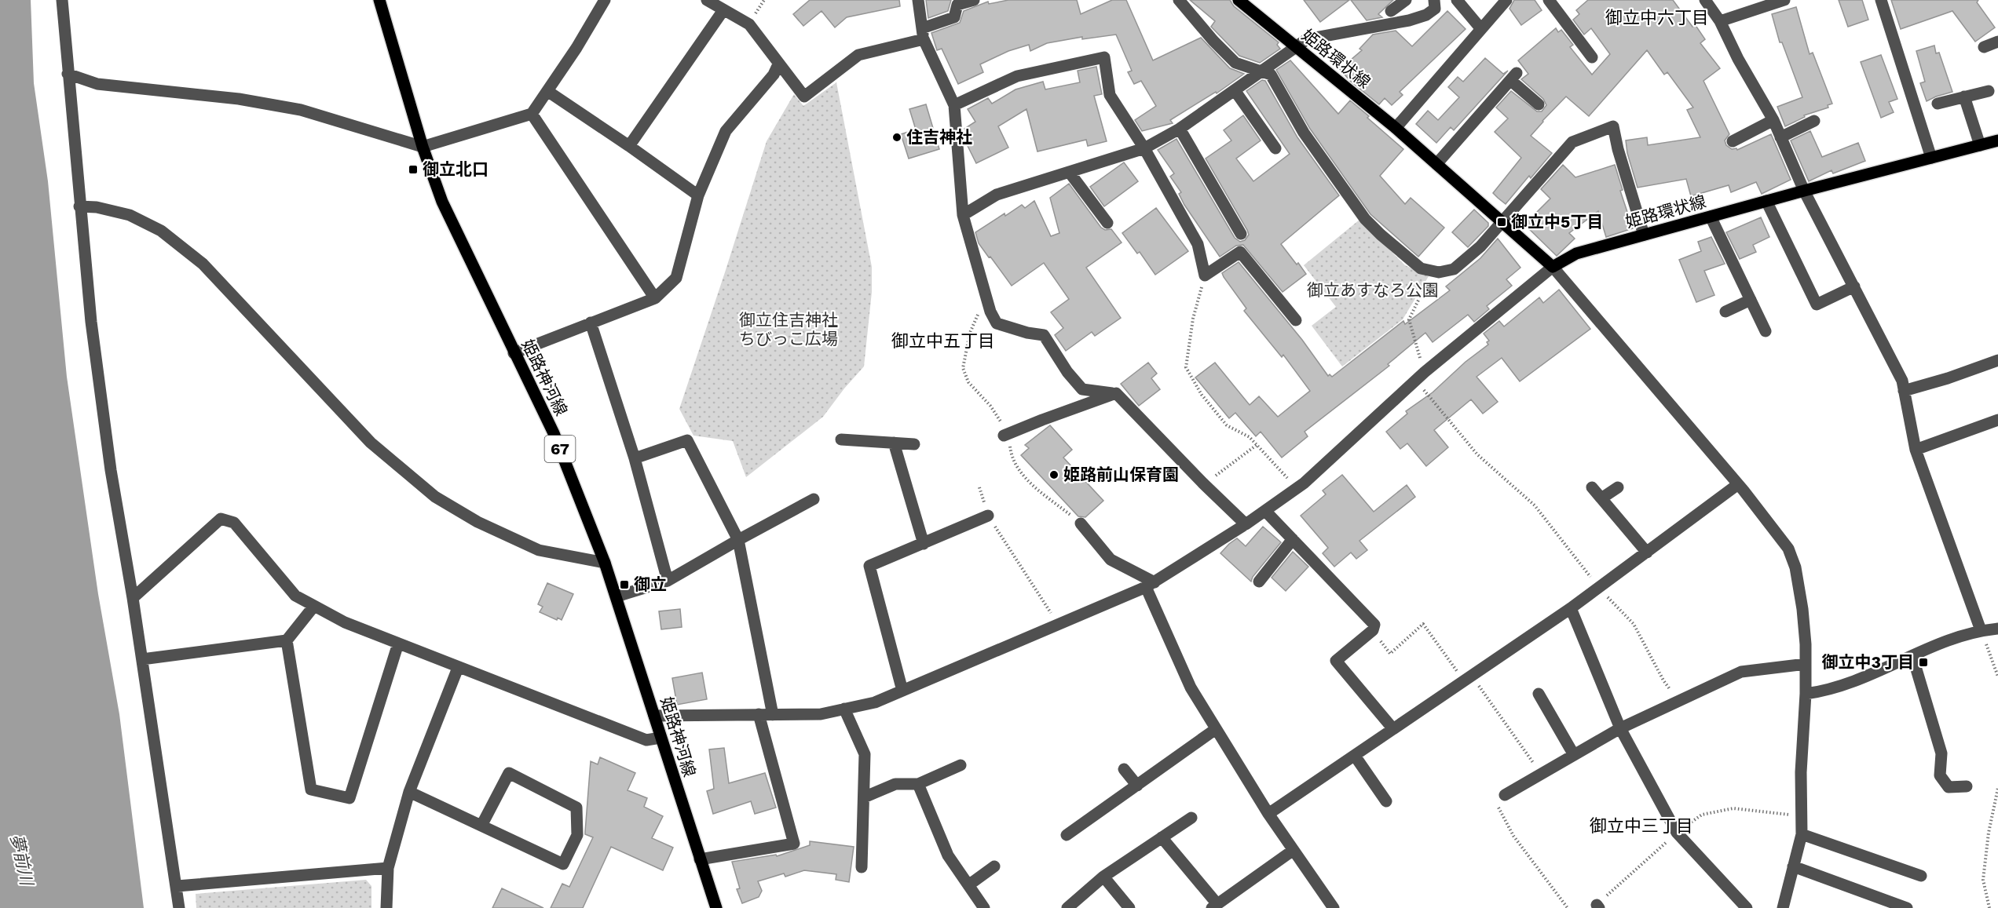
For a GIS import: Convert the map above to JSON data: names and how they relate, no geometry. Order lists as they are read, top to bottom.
{
  "streets": {
    "main road": ["姫路環状線", "姫路神河線", "67"]
  },
  "districts": ["御立中六丁目", "御立中五丁目", "御立中三丁目"],
  "water": ["夢前川"],
  "parks": ["御立あすなろ公園", "御立住吉神社 ちびっこ広場"],
  "places": {
    "other": ["住吉神社", "姫路前山保育園"],
    "transit": [
      "御立北口",
      "御立中5丁目",
      "御立",
      "御立中3丁目"
    ]
  }
}
